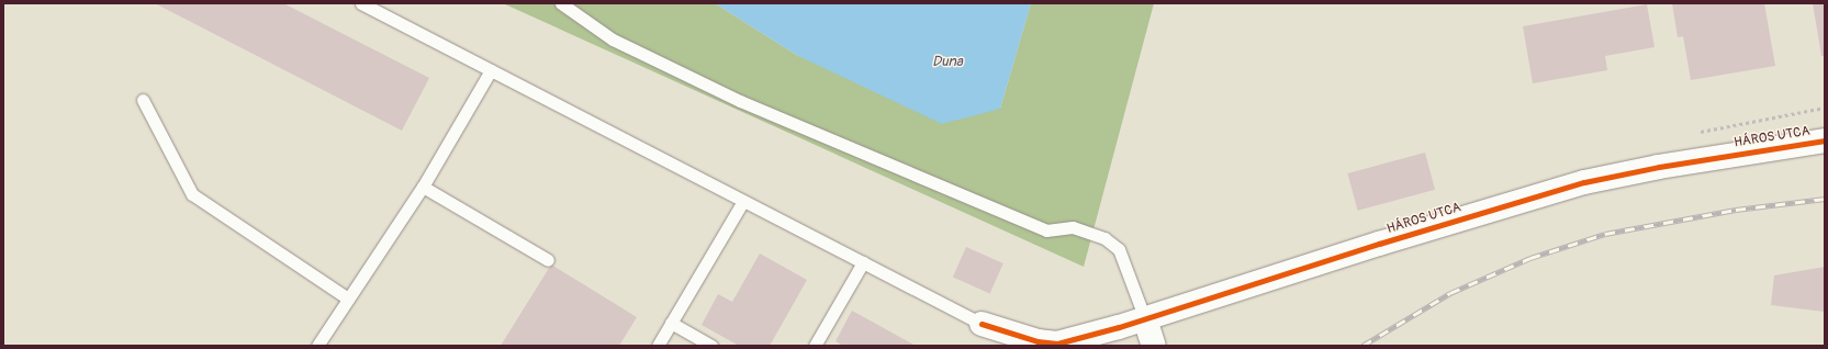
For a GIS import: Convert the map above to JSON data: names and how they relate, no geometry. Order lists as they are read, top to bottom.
{
  "streets": {
    "street": ["HÁROS UTCA"]
  },
  "water": ["Duna"]
}
